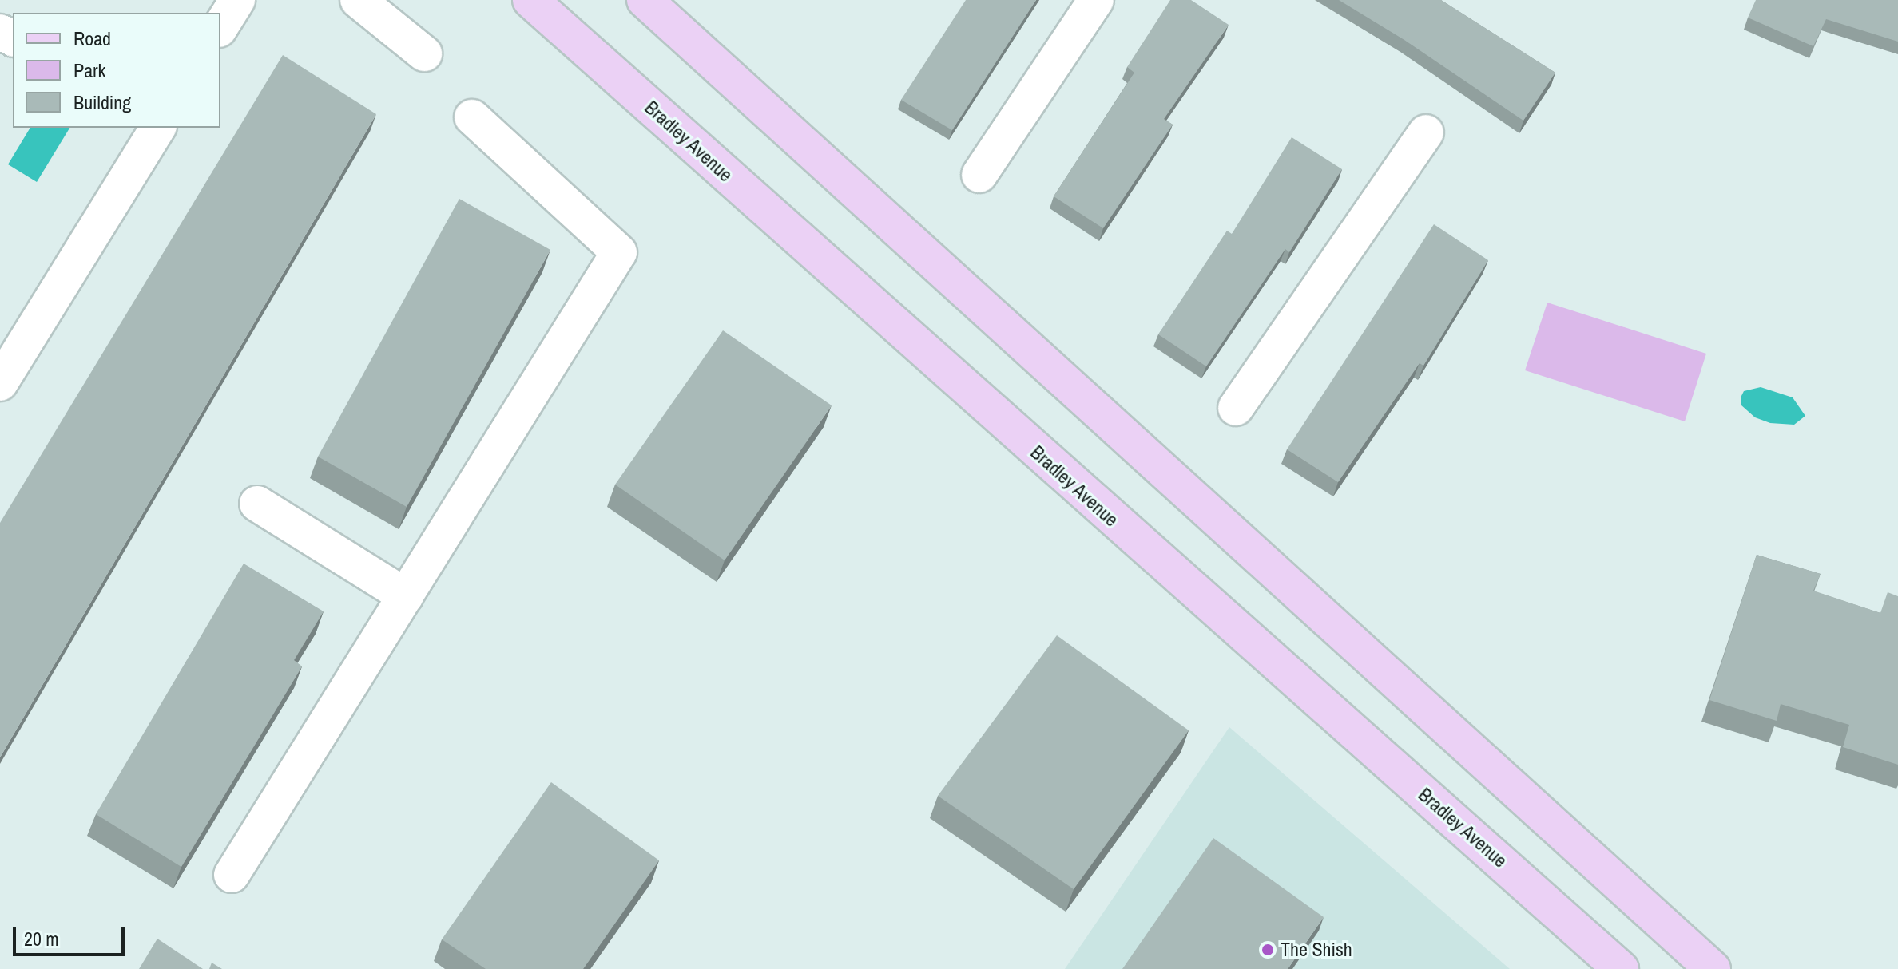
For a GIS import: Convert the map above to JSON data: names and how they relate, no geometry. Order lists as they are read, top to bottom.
{
  "streets": {
    "main road": ["Bradley Avenue"]
  },
  "places": ["The Shish"],
  "legend": ["Road", "Park", "Building"],
  "scale_bar": "20 m"
}
